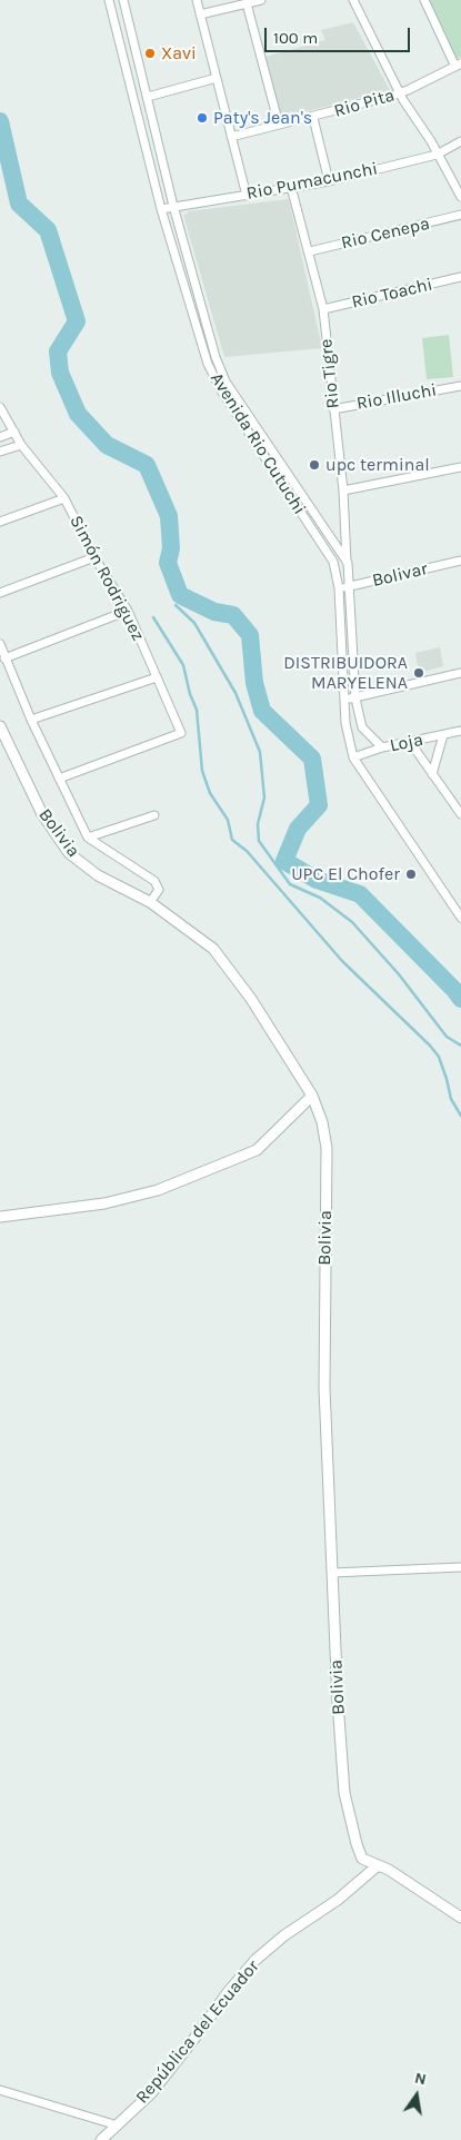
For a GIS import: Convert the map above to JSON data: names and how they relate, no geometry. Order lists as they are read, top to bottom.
{
  "streets": {
    "street": [
      "Rio Pita",
      "Rio Pumacunchi",
      "Rio Cenepa",
      "Rio Toachi",
      "Rio Tigre",
      "Rio Illuchi",
      "Avenida Rio Cutuchi",
      "Bolivar",
      "Simón Rodriguez",
      "Loja",
      "Bolivia",
      "República del Ecuador"
    ]
  },
  "crossings": [
    ["Rio Pumacunchi", "Rio Tigre"],
    ["Rio Pumacunchi", "Avenida Rio Cutuchi"],
    ["Rio Cenepa", "Rio Tigre"],
    ["Rio Toachi", "Rio Tigre"],
    ["Rio Tigre", "Rio Illuchi"],
    ["Rio Tigre", "Avenida Rio Cutuchi"],
    ["Avenida Rio Cutuchi", "Bolivar"],
    ["Avenida Rio Cutuchi", "Loja"],
    ["Bolivia", "República del Ecuador"]
  ],
  "places": [
    "Xavi",
    "Paty's Jean's",
    "upc terminal",
    "DISTRIBUIDORA MARYELENA",
    "UPC El Chofer"
  ],
  "scale_bar": "100 m",
  "north": "top"
}
